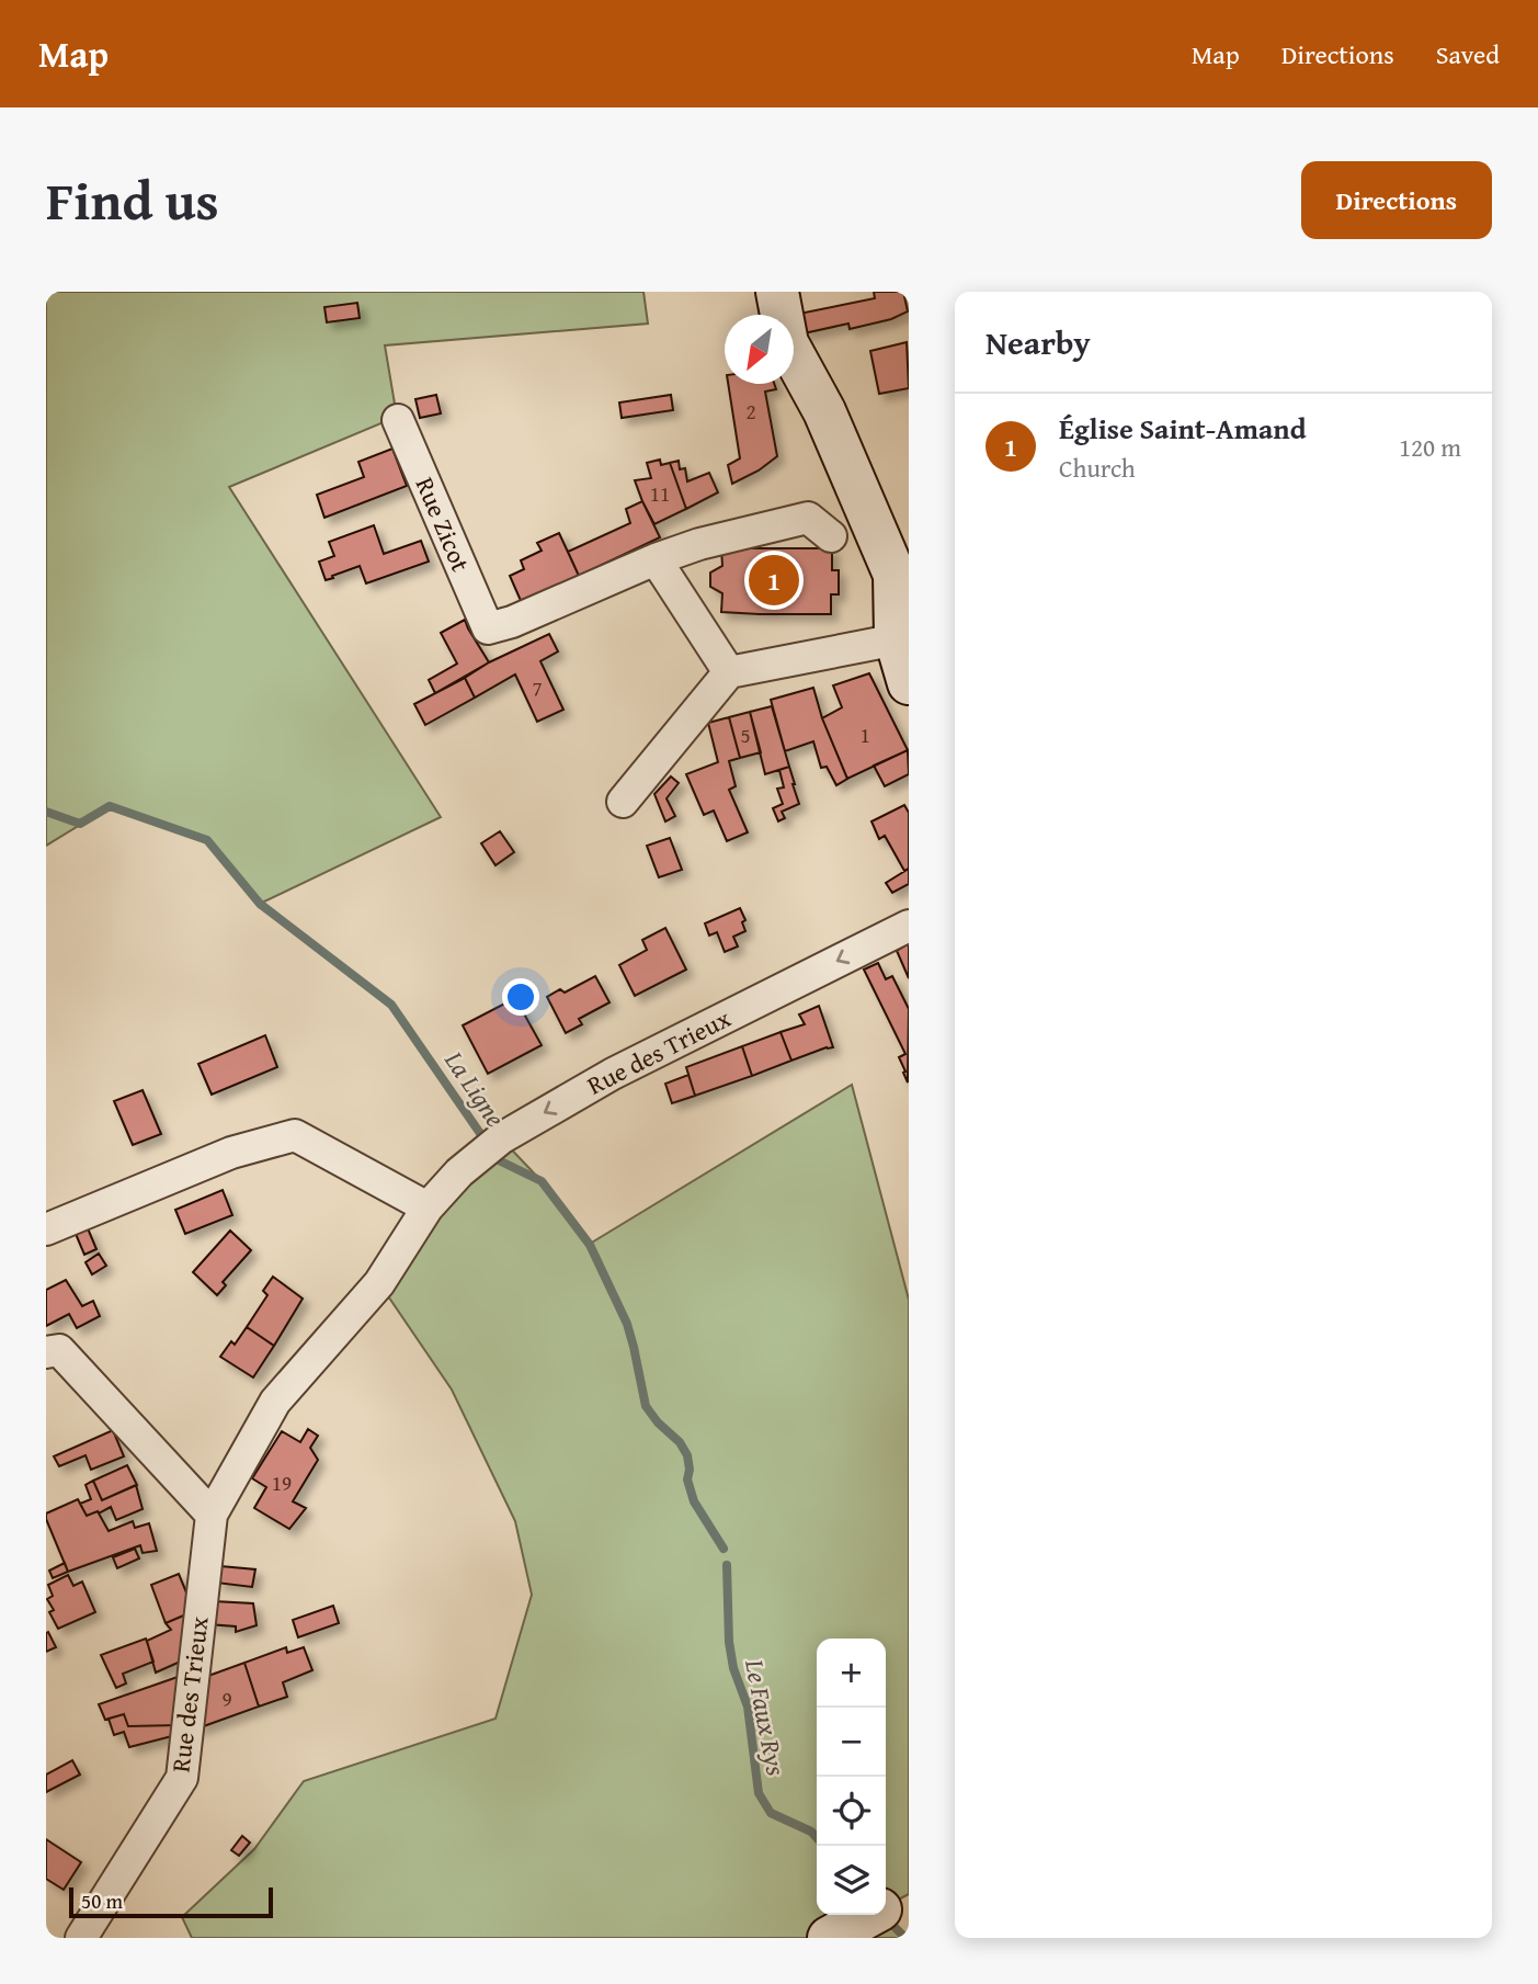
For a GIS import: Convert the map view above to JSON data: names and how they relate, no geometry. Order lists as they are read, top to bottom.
{
  "streets": {
    "street": ["Rue Zicot", "Rue des Trieux"]
  },
  "one_way": ["Rue des Trieux"],
  "water": ["La Ligne", "Le Faux Rys"],
  "house_numbers": [
    "2",
    "11",
    "7",
    "5",
    "1",
    "19",
    "9"
  ],
  "scale_bar": "50 m",
  "north": "bottom left",
  "page": {
    "header": "Map",
    "nav": ["Map", "Directions", "Saved"],
    "title": "Find us",
    "buttons": "Directions",
    "heading": "Nearby",
    "list": [
      {
        "mark": "1",
        "name": "Église Saint-Amand",
        "note": "Church",
        "value": "120 m"
      }
    ],
    "pins": "1",
    "map_buttons": ["+", "−"],
    "scale": "50 m"
  }
}
